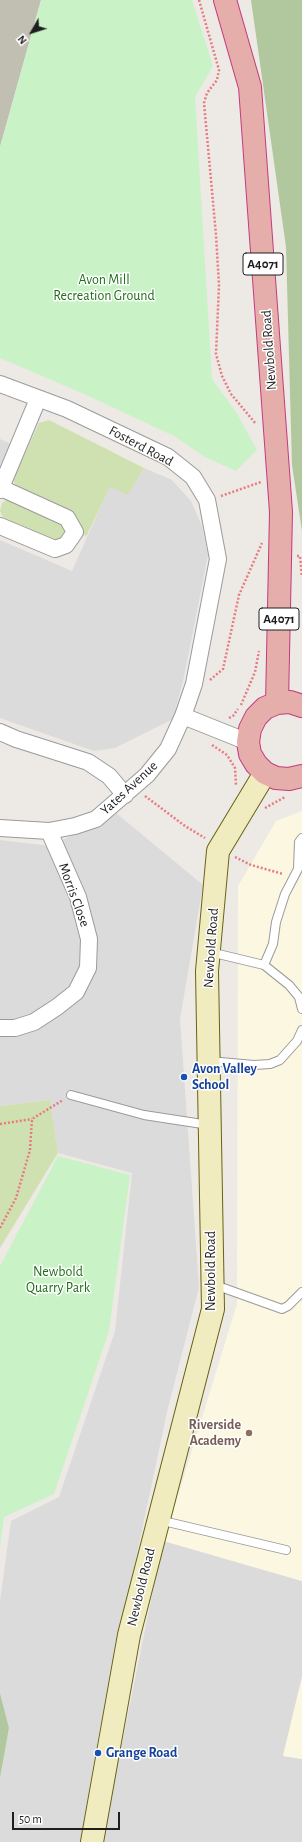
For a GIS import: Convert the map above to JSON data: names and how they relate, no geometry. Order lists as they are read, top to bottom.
{
  "streets": {
    "highway": ["A4071", "Newbold Road"],
    "street": ["Fosterd Road", "Yates Avenue", "Morris Close"]
  },
  "crossings": [
    ["Fosterd Road", "Yates Avenue"],
    ["Yates Avenue", "Morris Close"]
  ],
  "parks": ["Avon Mill Recreation Ground", "Newbold Quarry Park"],
  "places": ["Avon Valley School", "Riverside Academy", "Grange Road"],
  "scale_bar": "50 m",
  "north": "bottom left"
}
